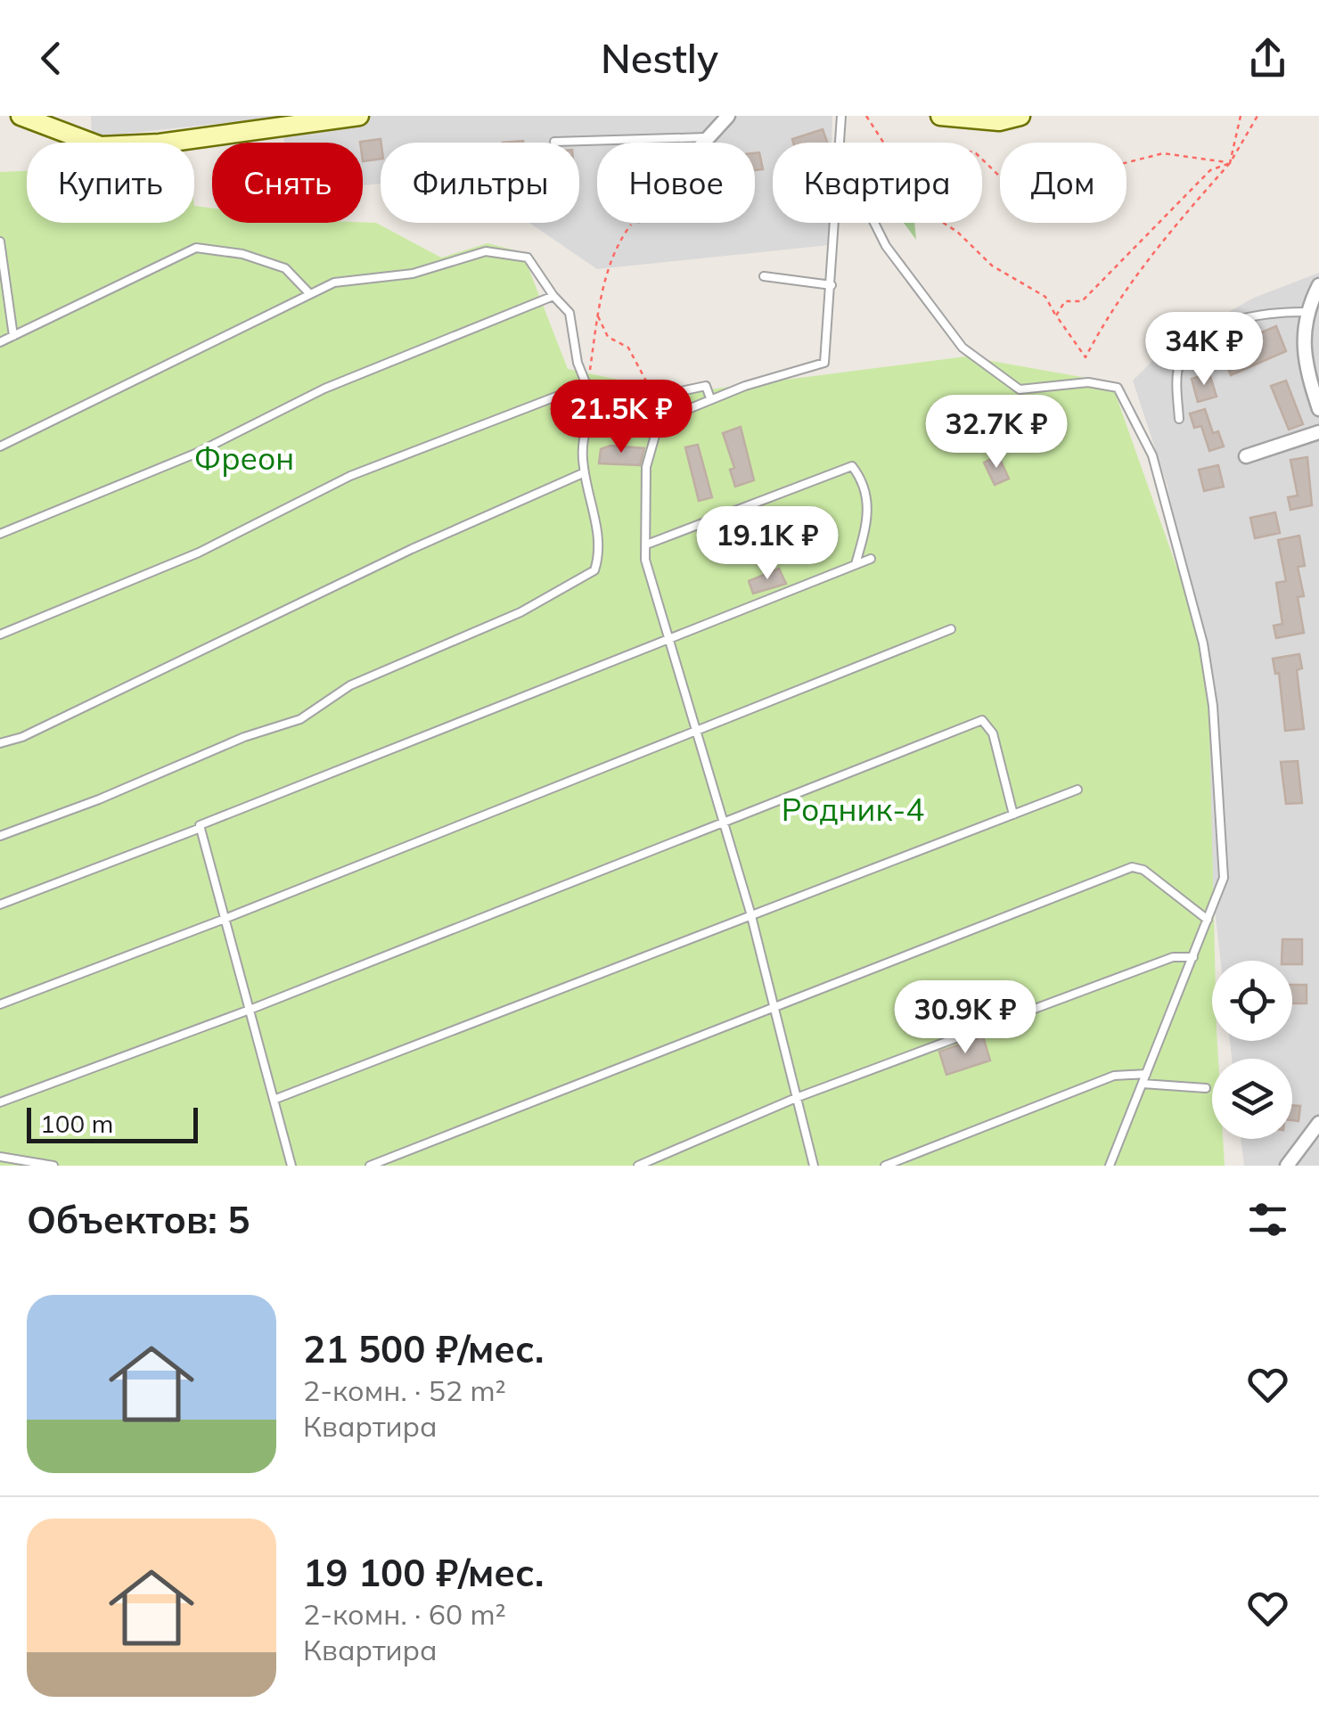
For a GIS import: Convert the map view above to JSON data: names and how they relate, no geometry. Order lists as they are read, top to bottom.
{
  "parks": ["Фреон", "Родник-4"],
  "scale_bar": "100 m",
  "page": {
    "header": "Nestly",
    "chip": [
      "Купить",
      "Снять",
      "Фильтры",
      "Новое",
      "Квартира",
      "Дом"
    ],
    "price": [
      "34K ₽",
      "21.5K ₽",
      "32.7K ₽",
      "19.1K ₽",
      "30.9K ₽"
    ],
    "scale": "100 m",
    "heading": "Объектов: 5",
    "list": [
      {
        "name": "21 500 ₽/мес.",
        "note": "2-комн. · 52 m² · Квартира"
      },
      {
        "name": "19 100 ₽/мес.",
        "note": "2-комн. · 60 m² · Квартира"
      }
    ]
  }
}
